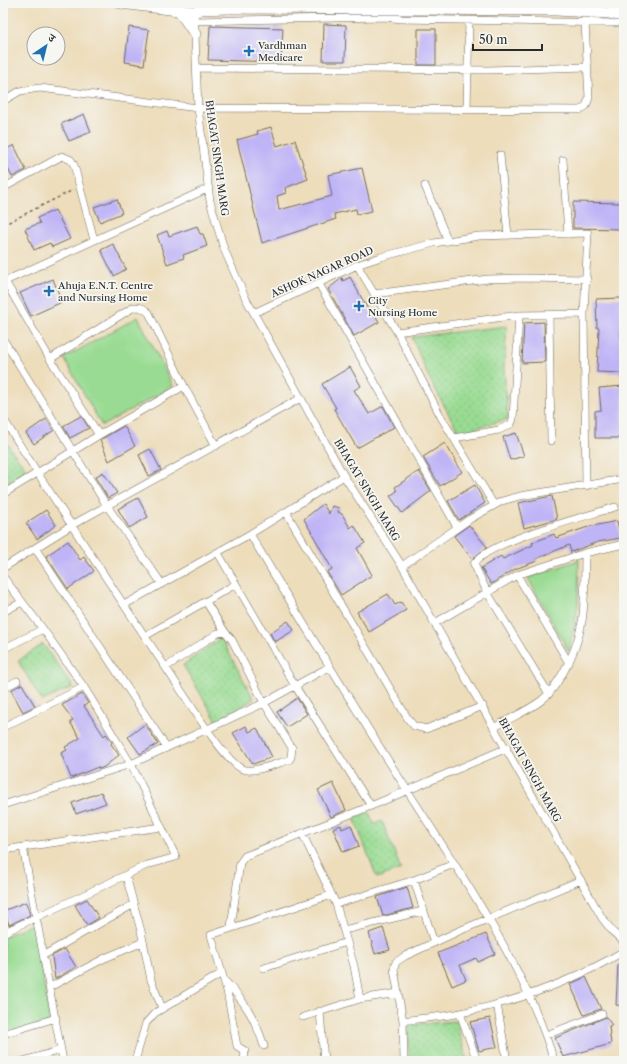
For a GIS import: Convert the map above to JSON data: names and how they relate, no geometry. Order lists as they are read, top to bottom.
{
  "streets": {
    "street": ["BHAGAT SINGH MARG", "ASHOK NAGAR ROAD"]
  },
  "crossings": [
    ["BHAGAT SINGH MARG", "ASHOK NAGAR ROAD"]
  ],
  "places": {
    "health": ["Vardhman Medicare", "Ahuja E.N.T. Centre and Nursing Home", "City Nursing Home"]
  },
  "scale_bar": "50 m",
  "north": "top right"
}
